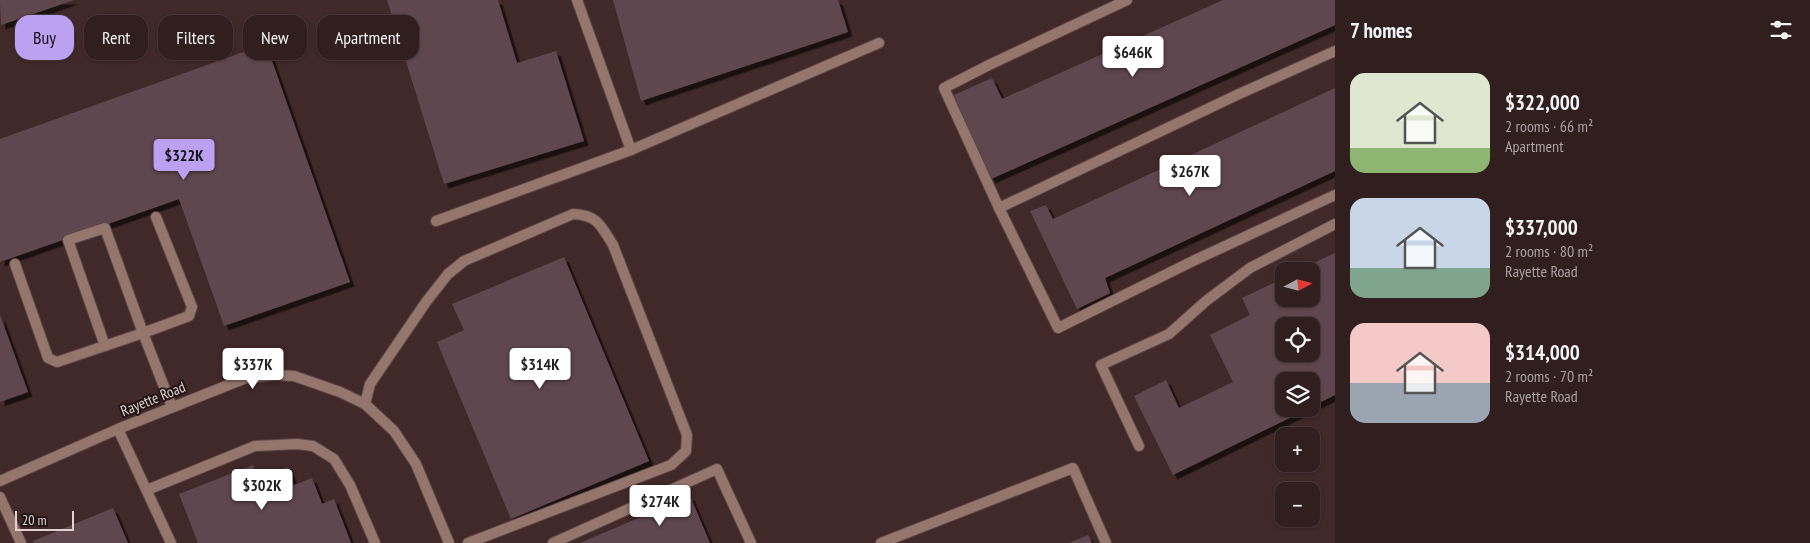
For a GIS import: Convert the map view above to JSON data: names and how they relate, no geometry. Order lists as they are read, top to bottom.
{
  "streets": {
    "street": ["Rayette Road"]
  },
  "scale_bar": "20 m",
  "north": "right",
  "page": {
    "heading": "7 homes",
    "chip": [
      "Buy",
      "Rent",
      "Filters",
      "New",
      "Apartment"
    ],
    "price": [
      "$646K",
      "$322K",
      "$267K",
      "$337K",
      "$314K",
      "$302K",
      "$274K"
    ],
    "list": [
      {
        "name": "$322,000",
        "note": "2 rooms · 66 m² · Apartment"
      },
      {
        "name": "$337,000",
        "note": "2 rooms · 80 m² · Rayette Road"
      },
      {
        "name": "$314,000",
        "note": "2 rooms · 70 m² · Rayette Road"
      }
    ],
    "map_buttons": ["+", "−"],
    "scale": "20 m"
  }
}
